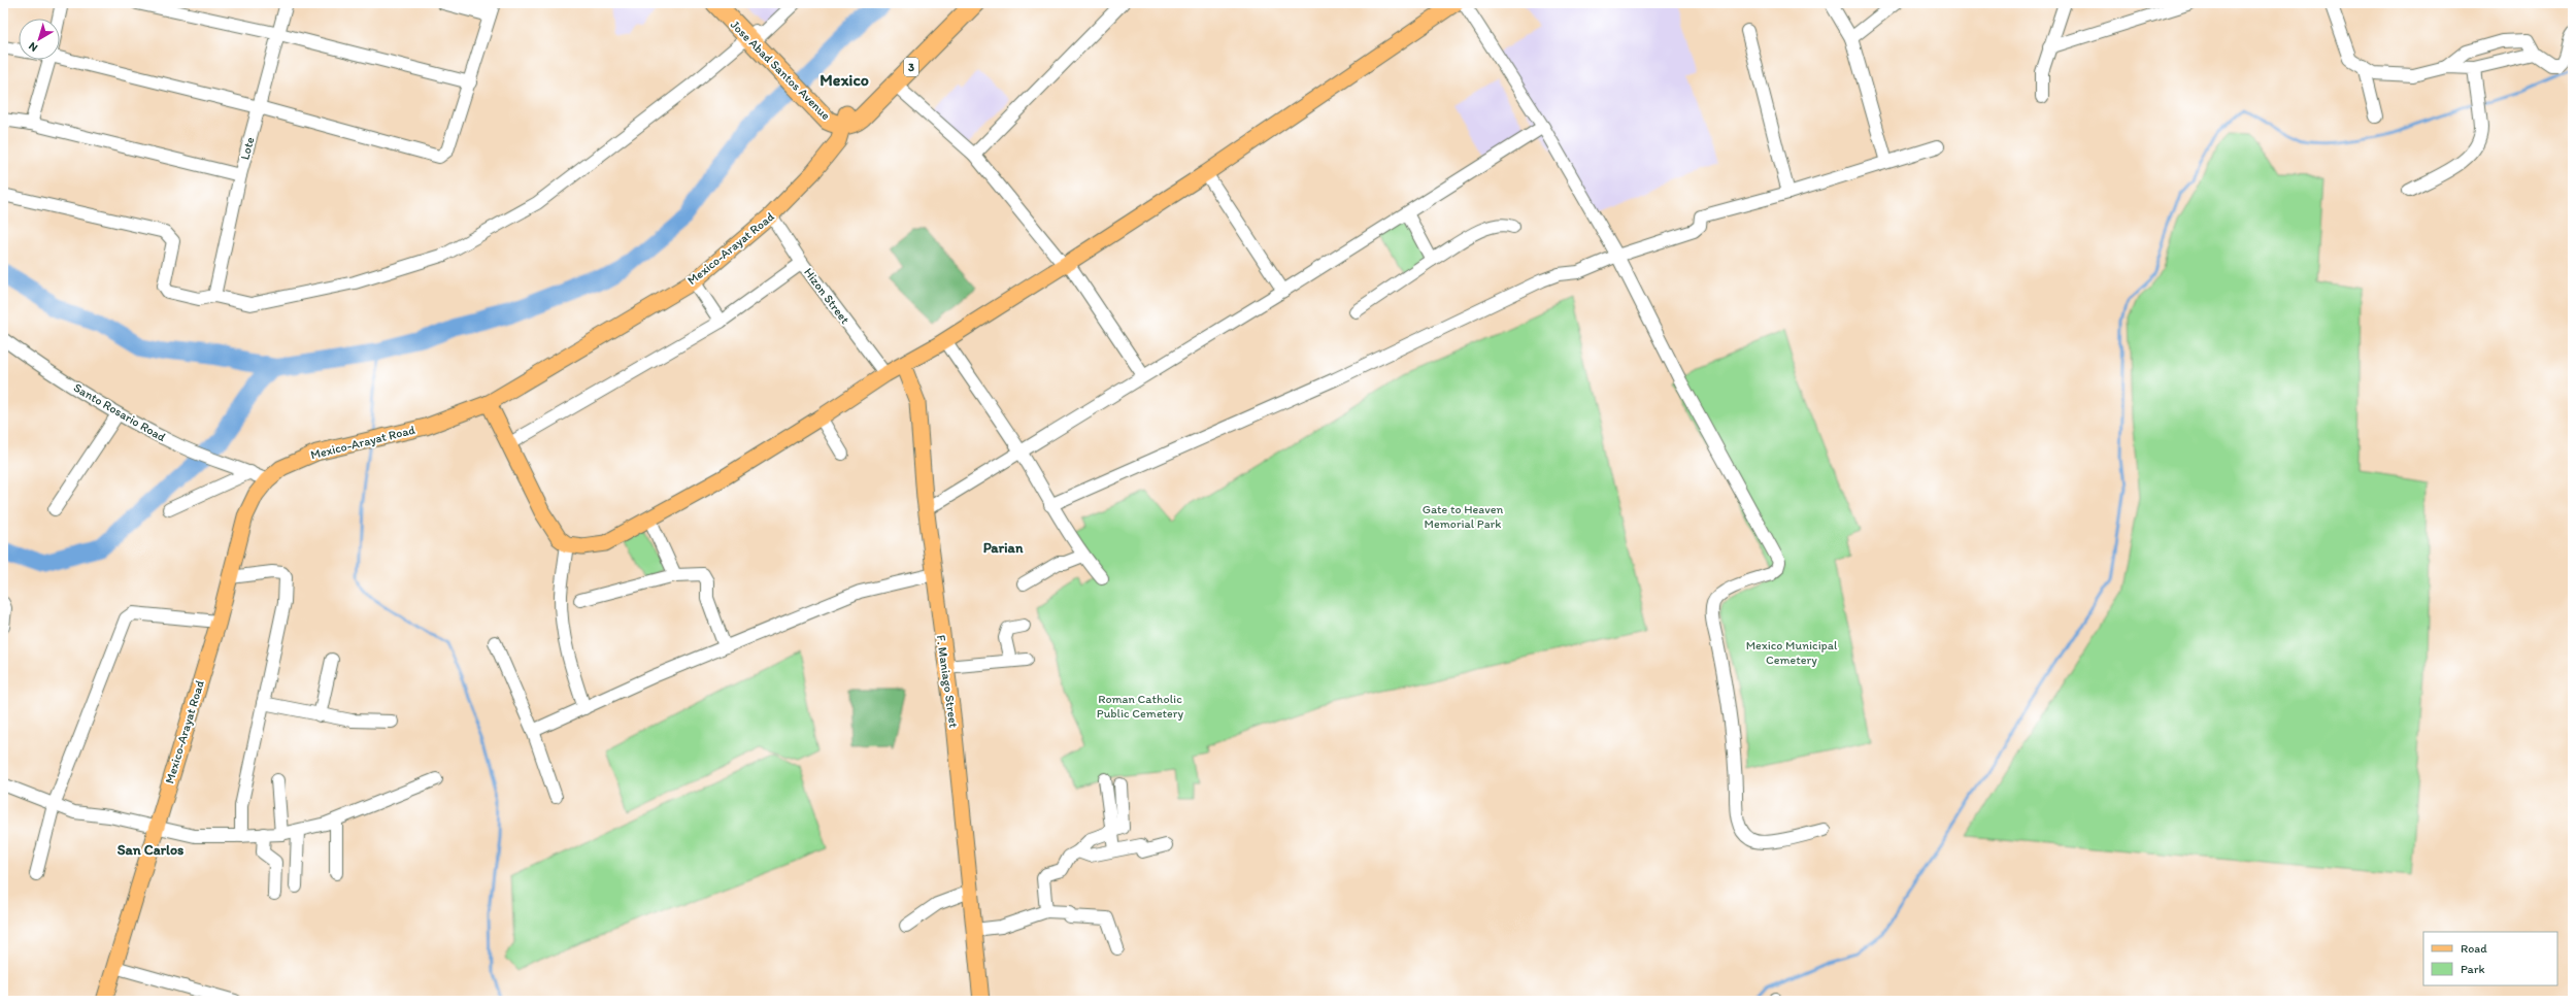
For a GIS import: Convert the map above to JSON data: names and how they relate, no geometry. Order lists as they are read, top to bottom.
{
  "streets": {
    "highway": ["3", "Jose Abad Santos Avenue"],
    "main road": ["Mexico-Arayat Road", "F. Maniago Street"],
    "street": ["Lote", "Hizon Street", "Santo Rosario Road"]
  },
  "crossings": [
    ["Jose Abad Santos Avenue", "Mexico-Arayat Road"],
    ["Mexico-Arayat Road", "Hizon Street"],
    ["Mexico-Arayat Road", "Santo Rosario Road"]
  ],
  "districts": ["Mexico", "Parian", "San Carlos"],
  "parks": ["Gate to Heaven Memorial Park", "Mexico Municipal Cemetery", "Roman Catholic Public Cemetery"],
  "legend": ["Road", "Park"],
  "north": "bottom left"
}
